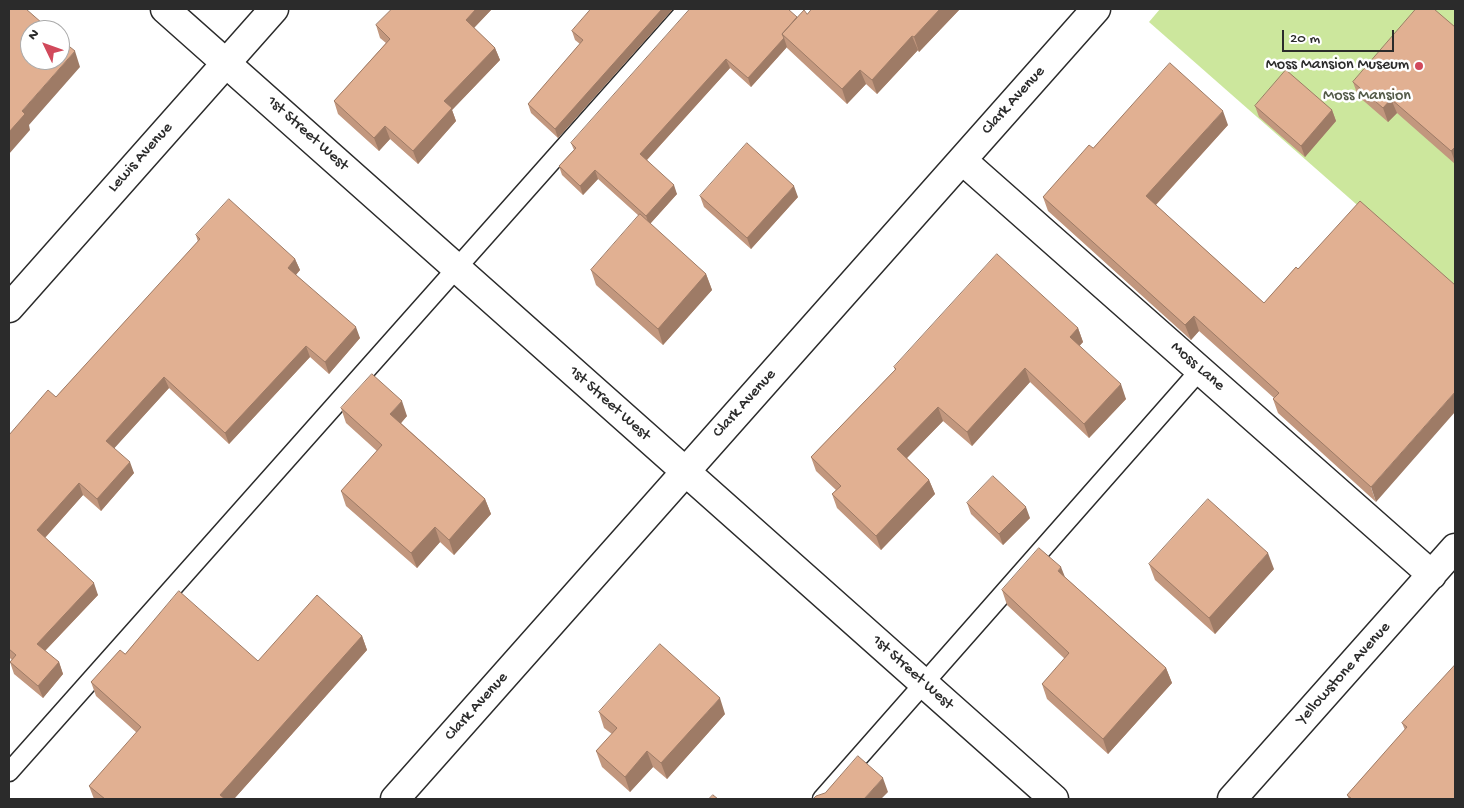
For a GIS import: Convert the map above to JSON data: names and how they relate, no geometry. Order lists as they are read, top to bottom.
{
  "streets": {
    "street": [
      "Clark Avenue",
      "1st Street West",
      "Lewis Avenue",
      "Moss Lane",
      "Yellowstone Avenue"
    ]
  },
  "crossings": [
    ["Clark Avenue", "1st Street West"],
    ["Clark Avenue", "Moss Lane"],
    ["1st Street West", "Lewis Avenue"],
    ["Moss Lane", "Yellowstone Avenue"]
  ],
  "parks": ["Moss Mansion"],
  "places": ["Moss Mansion Museum"],
  "scale_bar": "20 m",
  "north": "top left"
}
